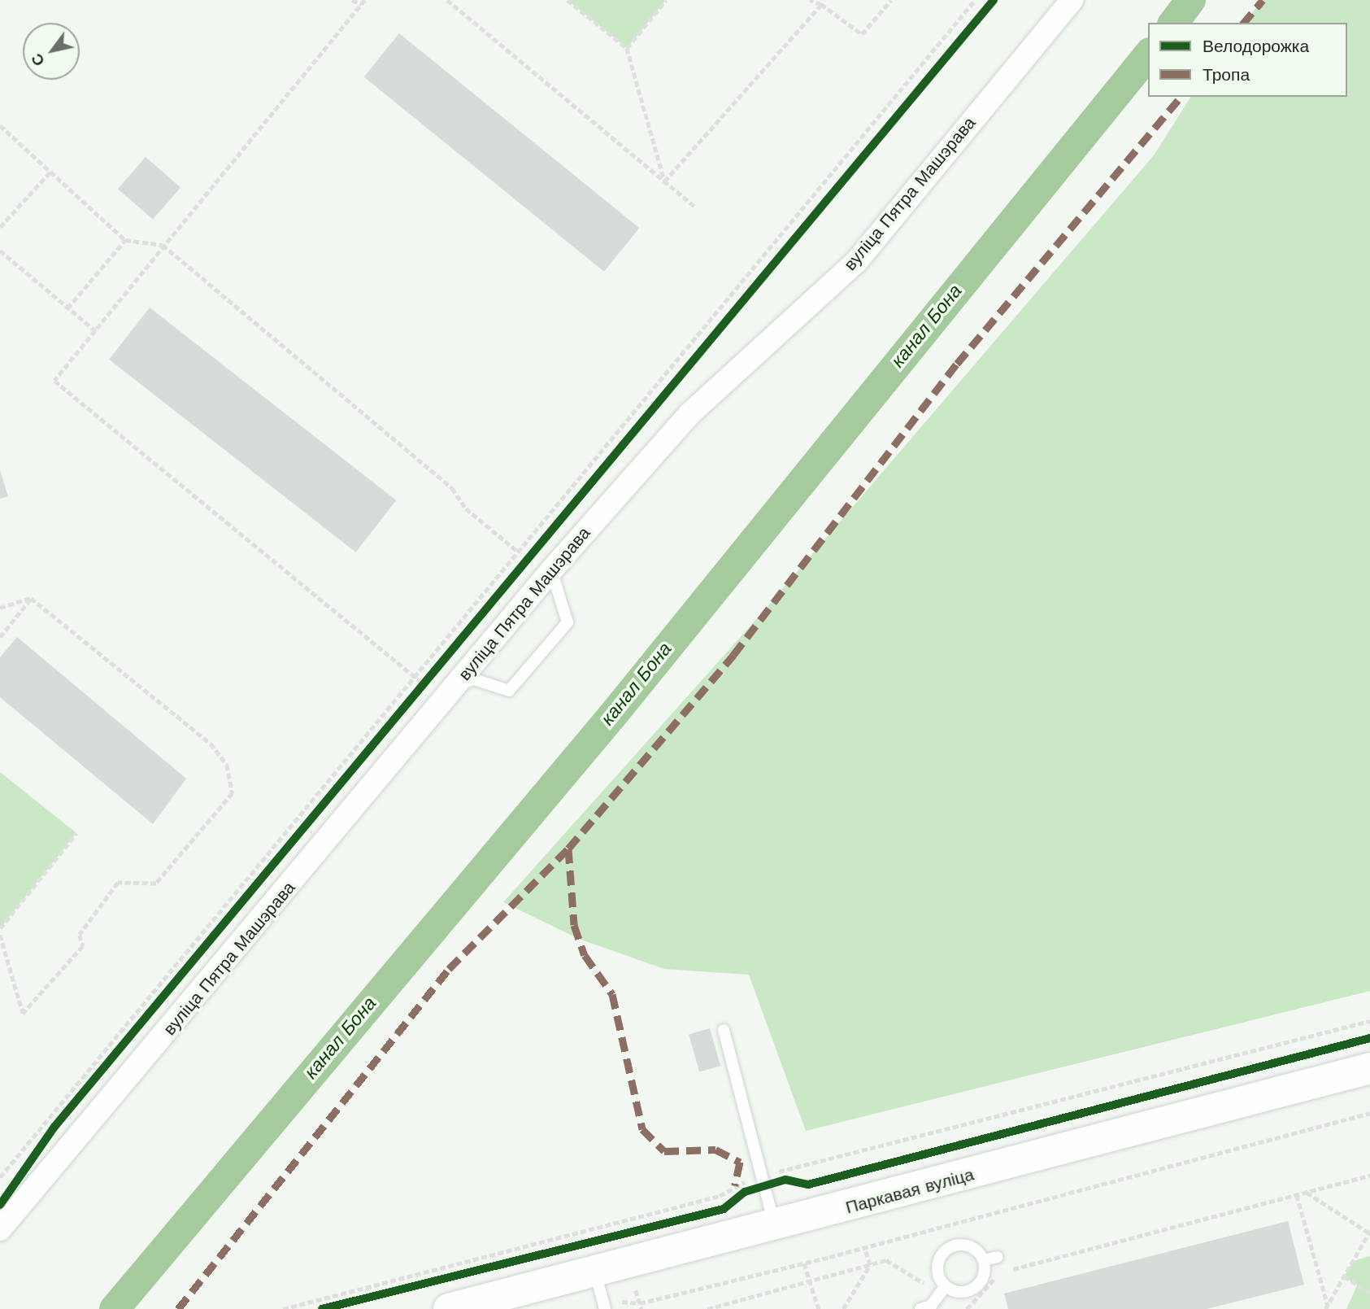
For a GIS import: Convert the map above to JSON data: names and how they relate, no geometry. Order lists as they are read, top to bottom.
{
  "streets": {
    "street": ["вуліца Пятра Машэрава", "Паркавая вуліца"]
  },
  "water": ["канал Бона"],
  "legend": ["Велодорожка", "Тропа"],
  "north": "bottom left"
}
